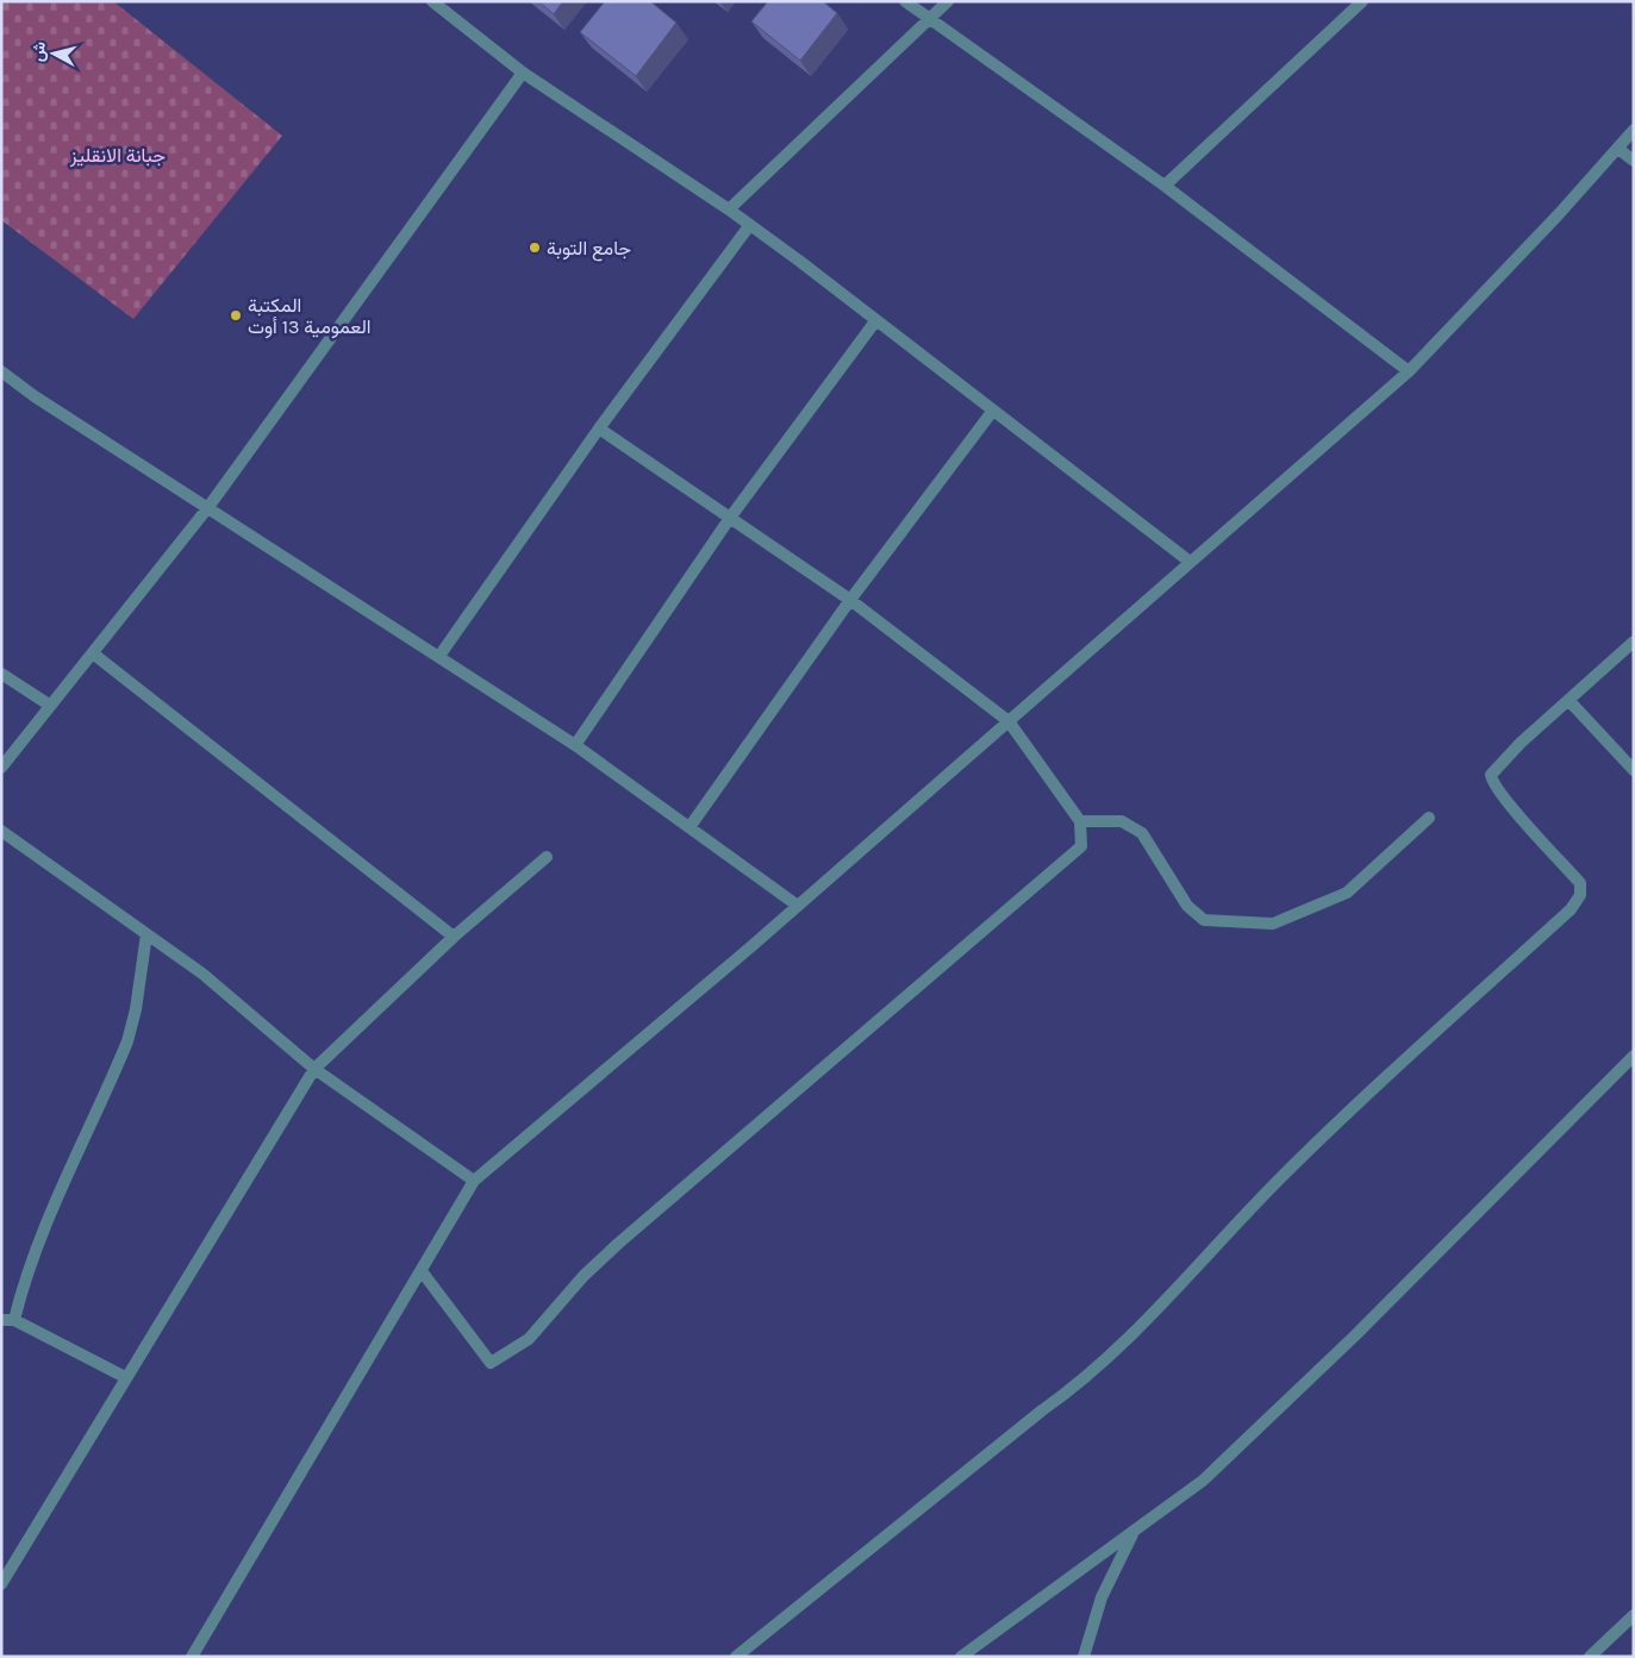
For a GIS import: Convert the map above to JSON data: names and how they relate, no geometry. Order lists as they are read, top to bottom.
{
  "parks": ["جبانة الانقليز"],
  "places": ["جامع التوبة", "المكتبة العمومية 13 أوت"],
  "north": "left"
}
